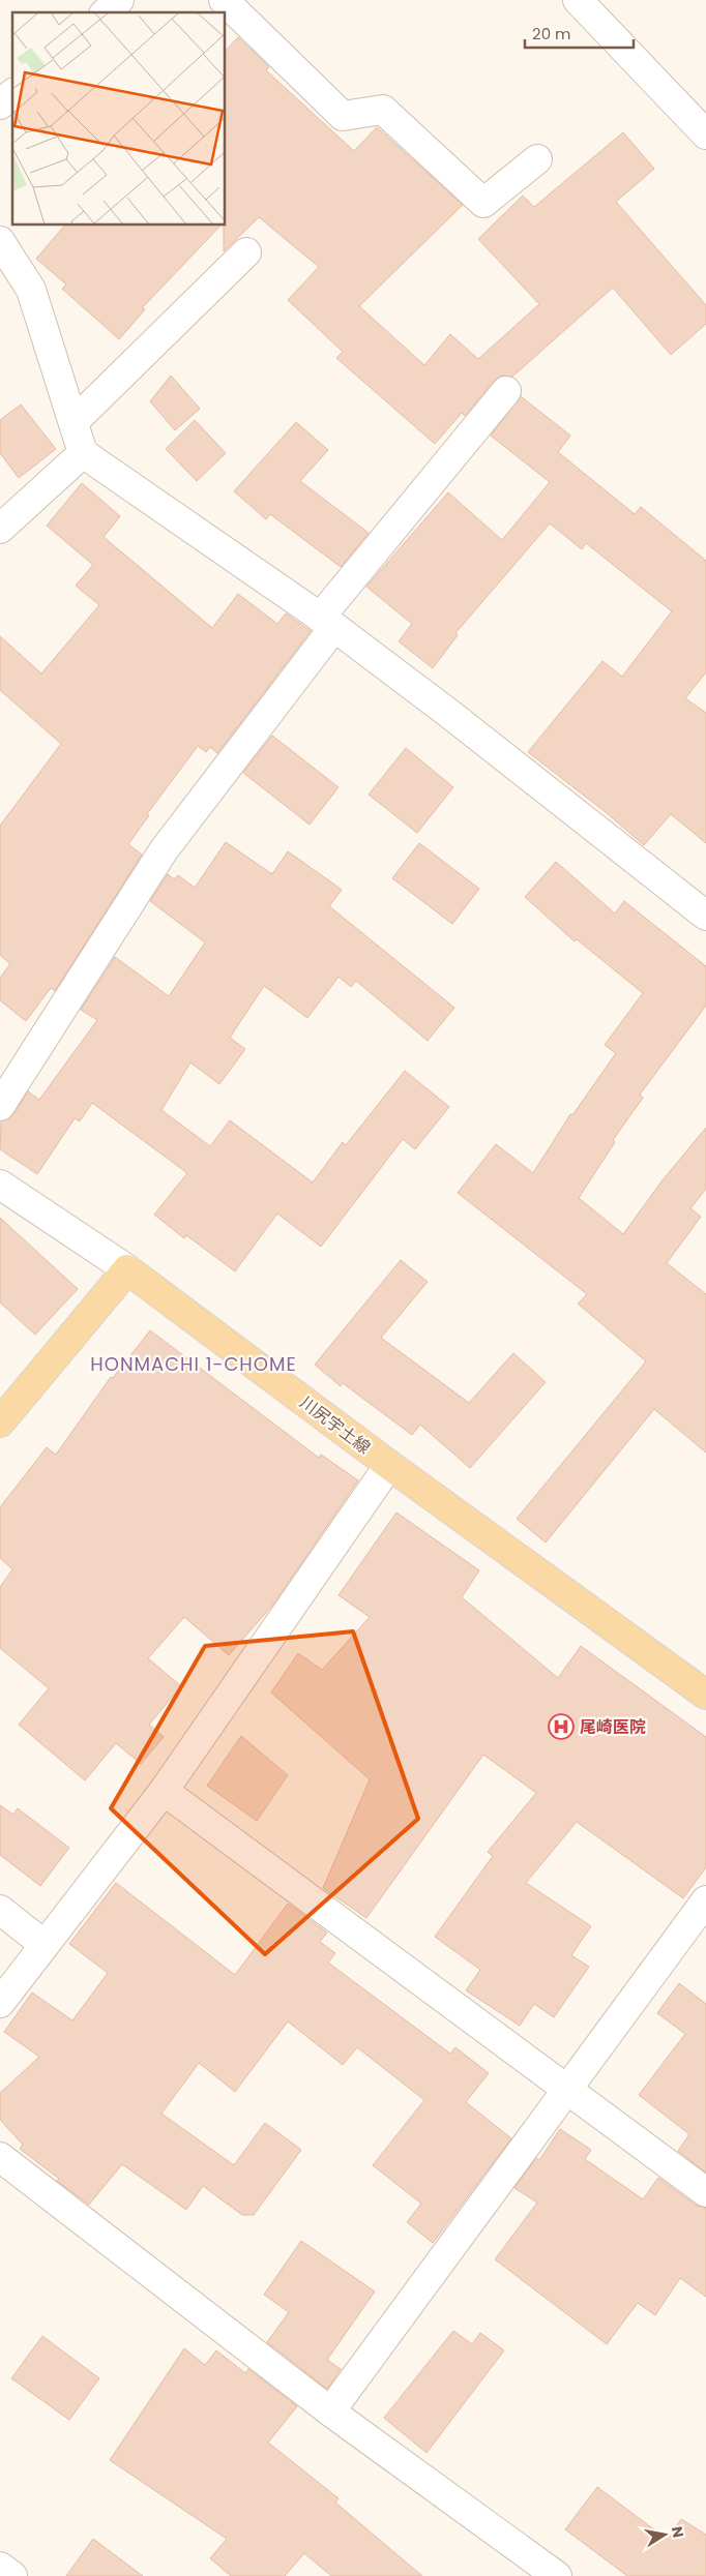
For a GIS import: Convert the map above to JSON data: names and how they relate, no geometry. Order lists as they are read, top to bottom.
{
  "streets": {
    "main road": ["川尻宇土線"]
  },
  "districts": ["HONMACHI 1-CHOME"],
  "places": {
    "hospital": ["尾崎医院"]
  },
  "scale_bar": "20 m",
  "north": "right"
}
